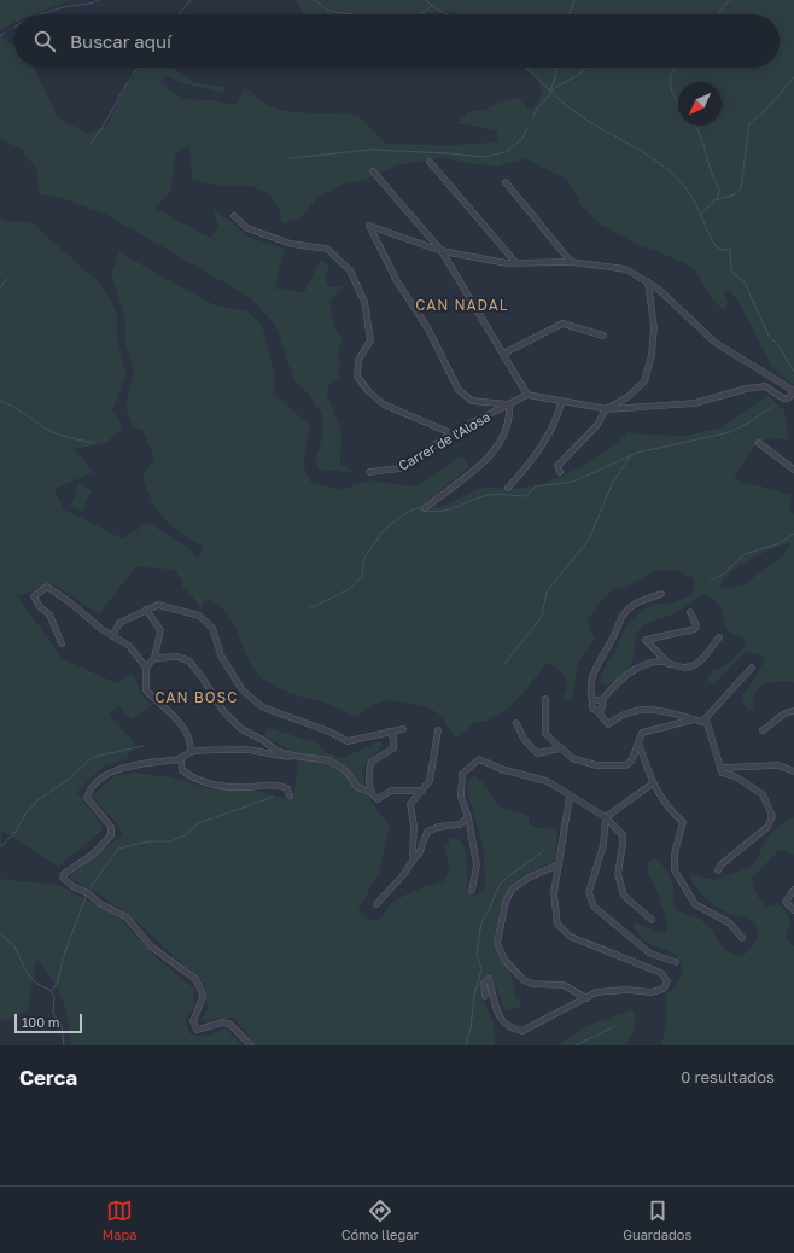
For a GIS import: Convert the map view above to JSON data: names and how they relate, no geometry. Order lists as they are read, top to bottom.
{
  "streets": {
    "street": ["Carrer de l'Alosa"]
  },
  "districts": ["CAN NADAL", "CAN BOSC"],
  "scale_bar": "100 m",
  "north": "bottom left",
  "page": {
    "search": "Buscar aquí",
    "scale": "100 m",
    "heading": ["Cerca", "0 resultados"],
    "nav": ["Mapa", "Cómo llegar", "Guardados"]
  }
}
